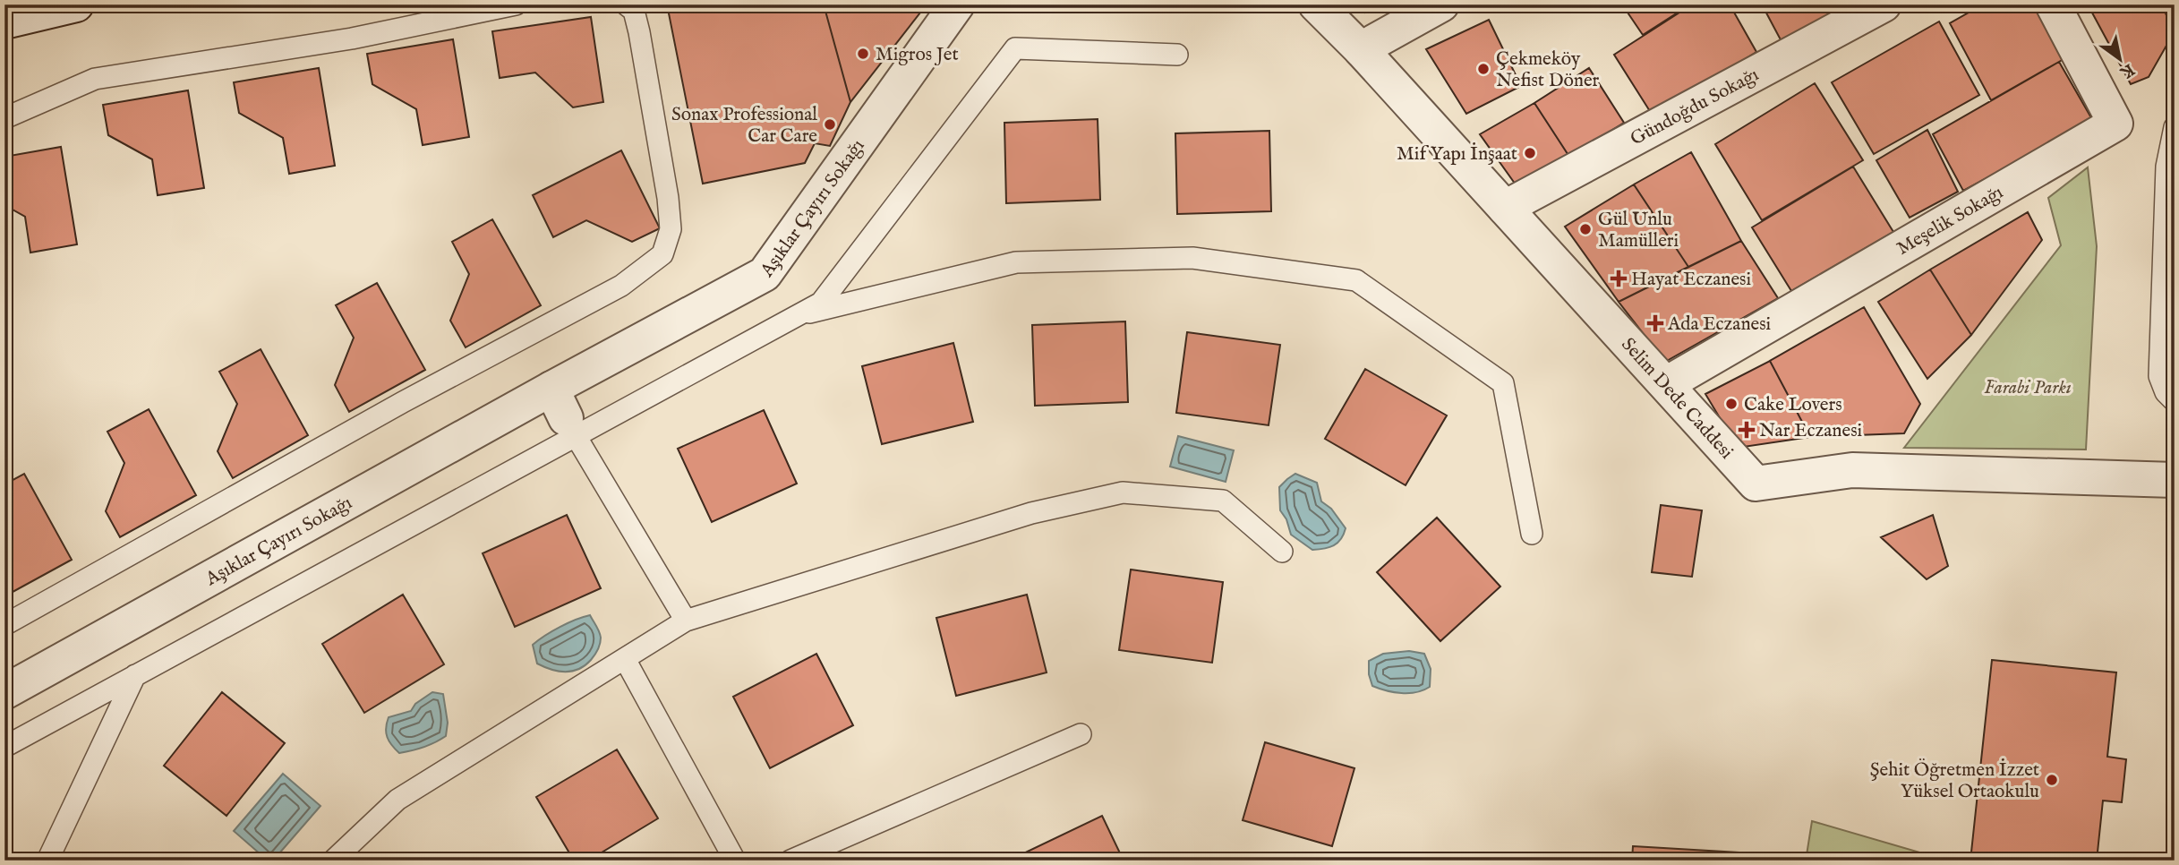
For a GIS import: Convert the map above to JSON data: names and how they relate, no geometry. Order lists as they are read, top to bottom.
{
  "streets": {
    "street": [
      "Gündoğdu Sokağı",
      "Aşıklar Çayırı Sokağı",
      "Meşelik Sokağı",
      "Selim Dede Caddesi"
    ]
  },
  "crossings": [
    ["Gündoğdu Sokağı", "Selim Dede Caddesi"],
    ["Meşelik Sokağı", "Selim Dede Caddesi"]
  ],
  "parks": ["Farabi Parkı"],
  "places": {
    "other": [
      "Migros Jet",
      "Çekmeköy Nefist Döner",
      "Sonax Professional Car Care",
      "Mif Yapı İnşaat",
      "Gül Unlu Mamülleri",
      "Cake Lovers",
      "Şehit Öğretmen İzzet Yüksel Ortaokulu"
    ],
    "health": ["Hayat Eczanesi", "Ada Eczanesi", "Nar Eczanesi"]
  },
  "north": "bottom right"
}
